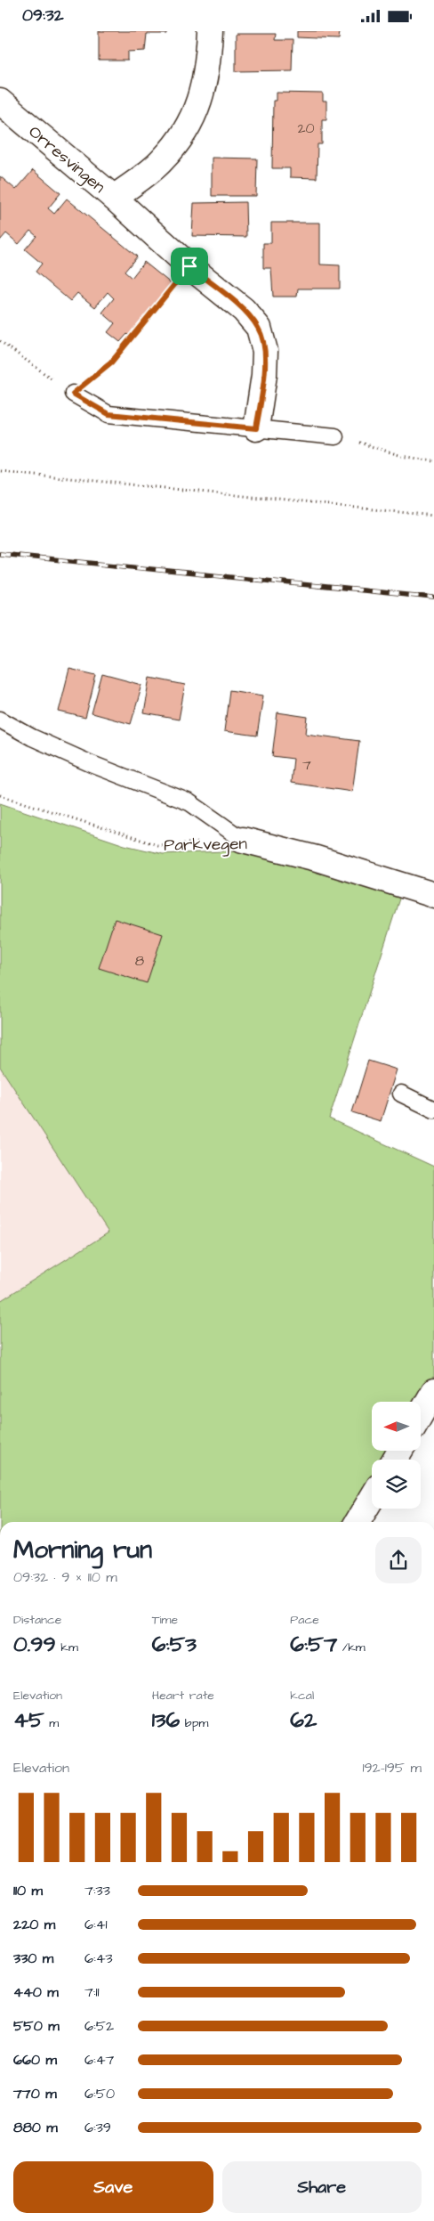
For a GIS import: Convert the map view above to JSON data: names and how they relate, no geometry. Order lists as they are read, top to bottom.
{
  "streets": {
    "street": ["Orresvingen", "Parkvegen"]
  },
  "house_numbers": ["20", "7", "8"],
  "north": "left",
  "page": {
    "status": "09:32",
    "heading": ["Morning run", "09:32 · 9 × 110 m"],
    "stats": [
      ["Distance", "0.99 km"],
      ["Time", "6:53"],
      ["Pace", "6:57 /km"],
      ["Elevation", "45 m"],
      ["Heart rate", "136 bpm"],
      ["kcal", "62"]
    ],
    "chart": ["Elevation", "192–195 m"],
    "list": [
      {
        "name": "110 m",
        "note": "7:33"
      },
      {
        "name": "220 m",
        "note": "6:41"
      },
      {
        "name": "330 m",
        "note": "6:43"
      },
      {
        "name": "440 m",
        "note": "7:11"
      },
      {
        "name": "550 m",
        "note": "6:52"
      },
      {
        "name": "660 m",
        "note": "6:47"
      },
      {
        "name": "770 m",
        "note": "6:50"
      },
      {
        "name": "880 m",
        "note": "6:39"
      }
    ],
    "buttons": ["Save", "Share"]
  }
}
